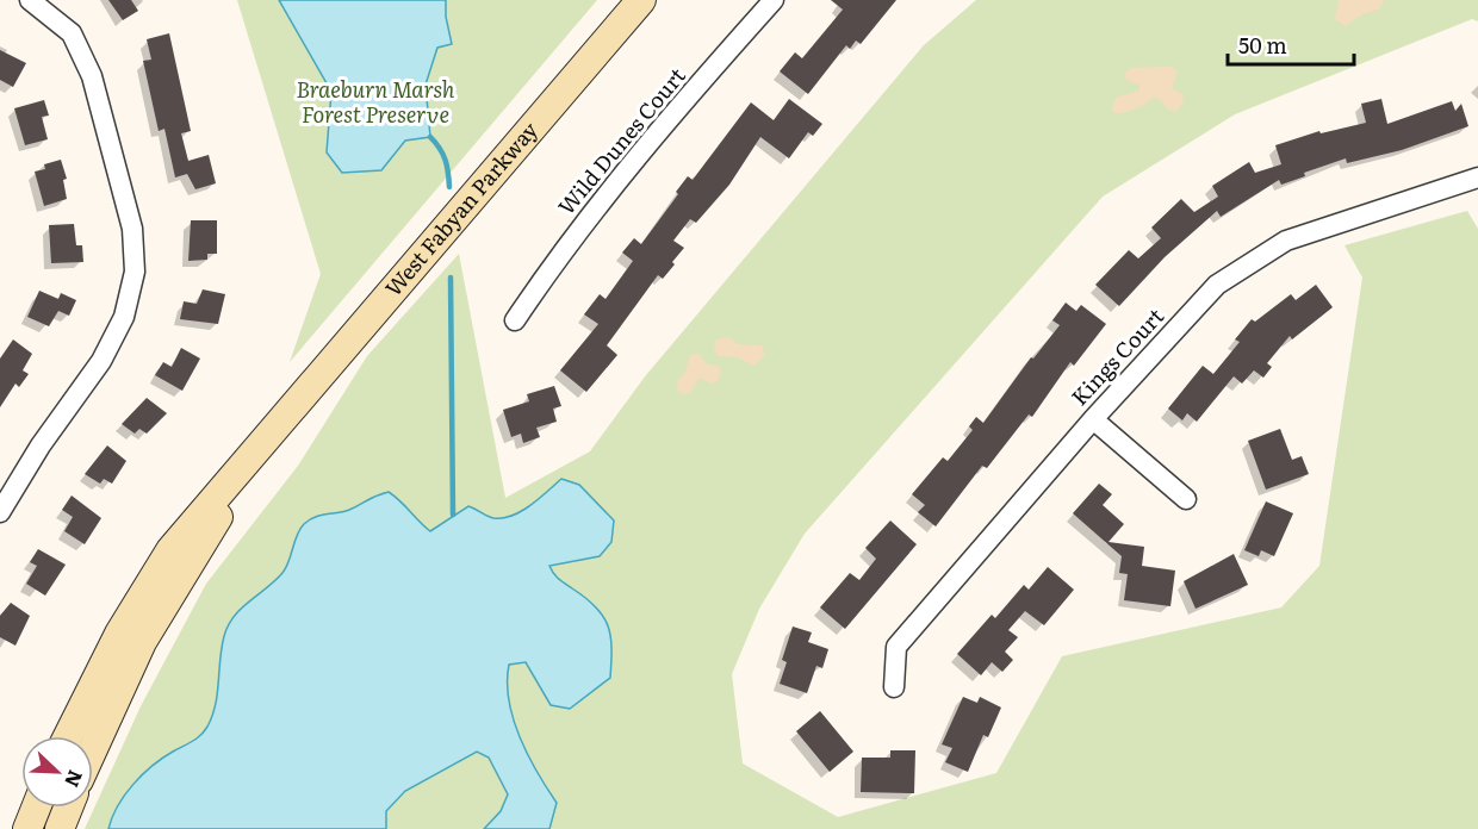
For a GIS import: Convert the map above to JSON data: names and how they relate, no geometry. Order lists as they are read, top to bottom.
{
  "streets": {
    "main road": ["West Fabyan Parkway"],
    "street": ["Wild Dunes Court", "Kings Court"]
  },
  "parks": ["Braeburn Marsh Forest Preserve"],
  "scale_bar": "50 m",
  "north": "bottom right"
}
